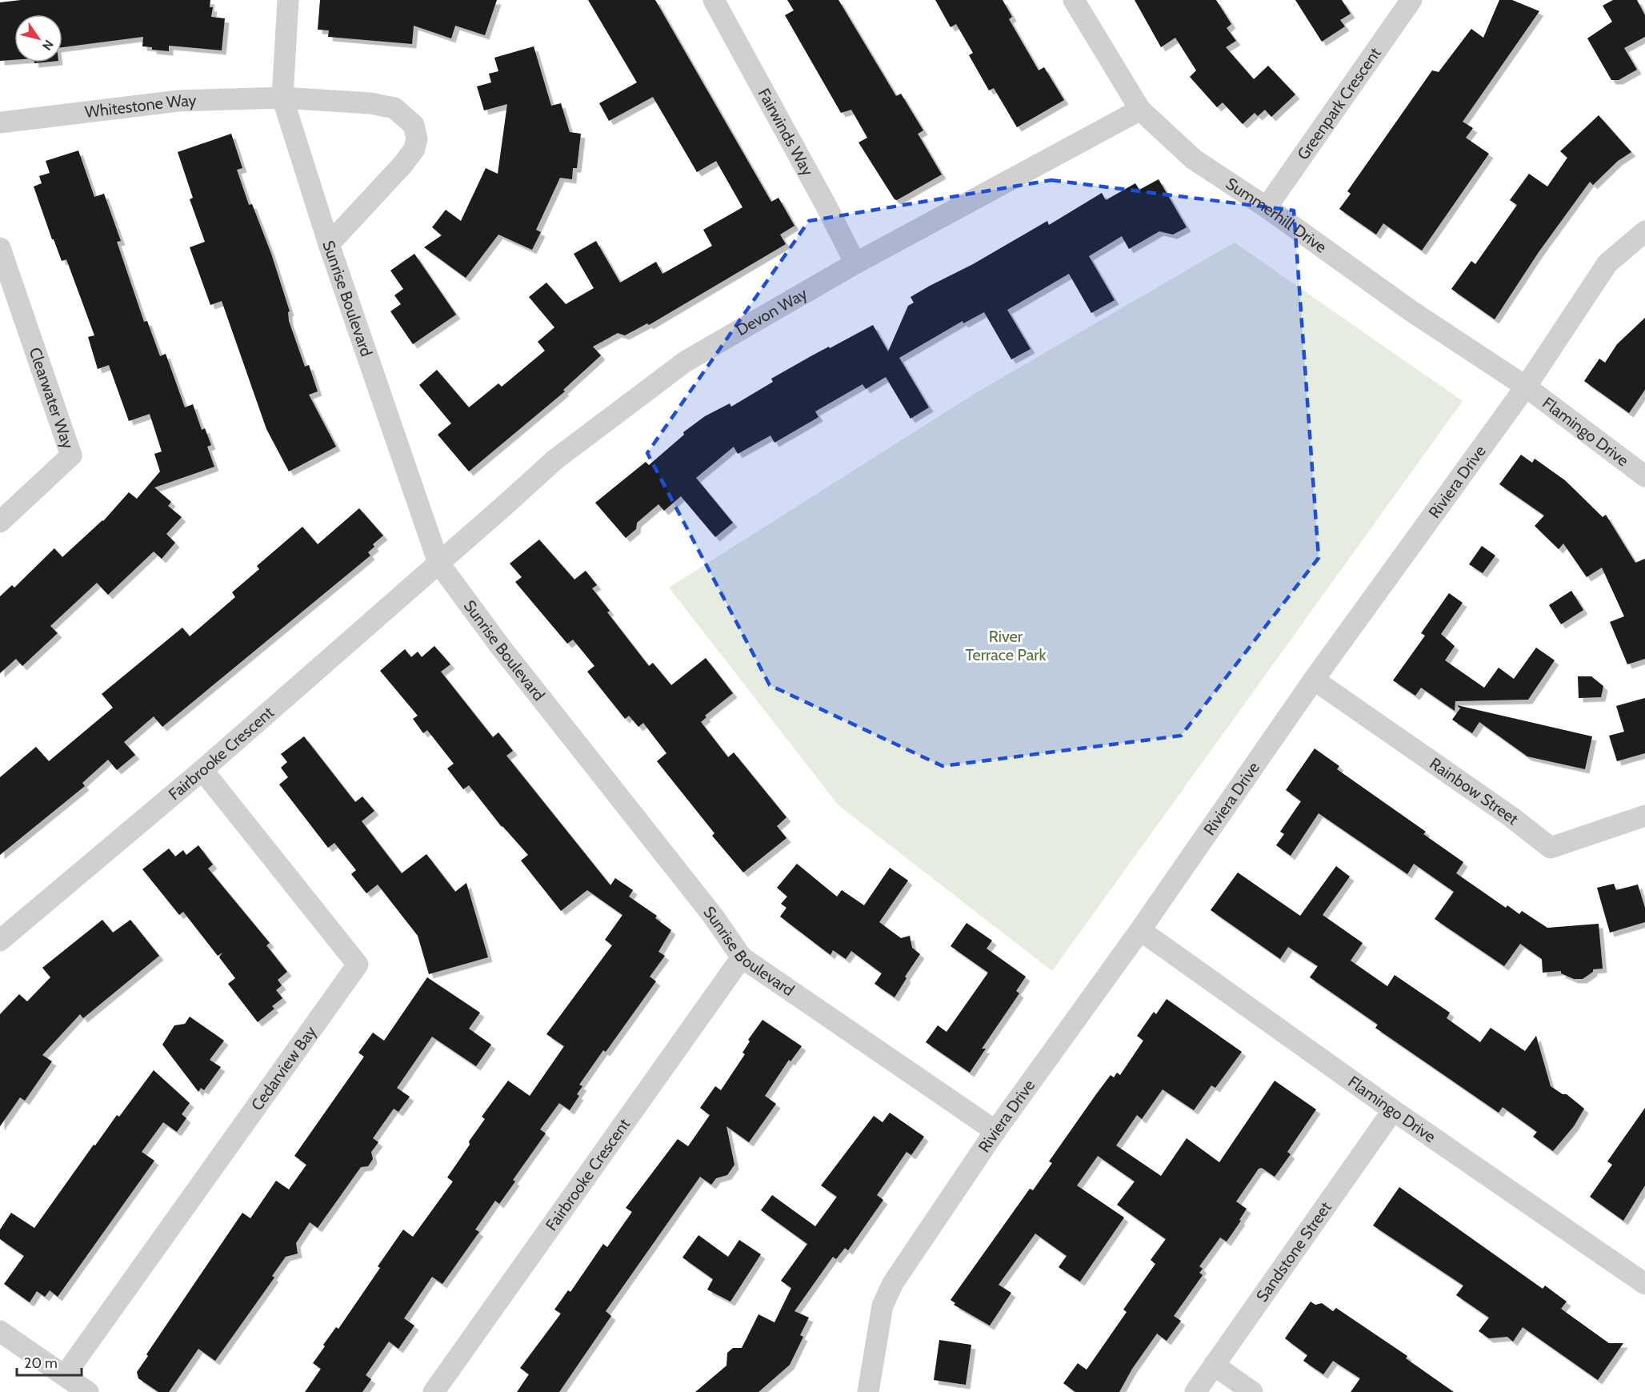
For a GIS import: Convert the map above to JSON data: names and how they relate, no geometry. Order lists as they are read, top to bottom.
{
  "streets": {
    "street": [
      "Greenpark Crescent",
      "Whitestone Way",
      "Fairwinds Way",
      "Summerhill Drive",
      "Sunrise Boulevard",
      "Devon Way",
      "Clearwater Way",
      "Flamingo Drive",
      "Riviera Drive",
      "Fairbrooke Crescent",
      "Rainbow Street",
      "Cedarview Bay",
      "Sandstone Street"
    ]
  },
  "crossings": [
    ["Greenpark Crescent", "Summerhill Drive"],
    ["Whitestone Way", "Sunrise Boulevard"],
    ["Fairwinds Way", "Devon Way"],
    ["Summerhill Drive", "Devon Way"],
    ["Summerhill Drive", "Flamingo Drive"],
    ["Summerhill Drive", "Riviera Drive"],
    ["Sunrise Boulevard", "Devon Way"],
    ["Sunrise Boulevard", "Riviera Drive"],
    ["Sunrise Boulevard", "Fairbrooke Crescent"],
    ["Devon Way", "Fairbrooke Crescent"],
    ["Flamingo Drive", "Riviera Drive"],
    ["Flamingo Drive", "Sandstone Street"],
    ["Riviera Drive", "Rainbow Street"],
    ["Fairbrooke Crescent", "Cedarview Bay"]
  ],
  "parks": ["River Terrace Park"],
  "scale_bar": "20 m",
  "north": "bottom right"
}
